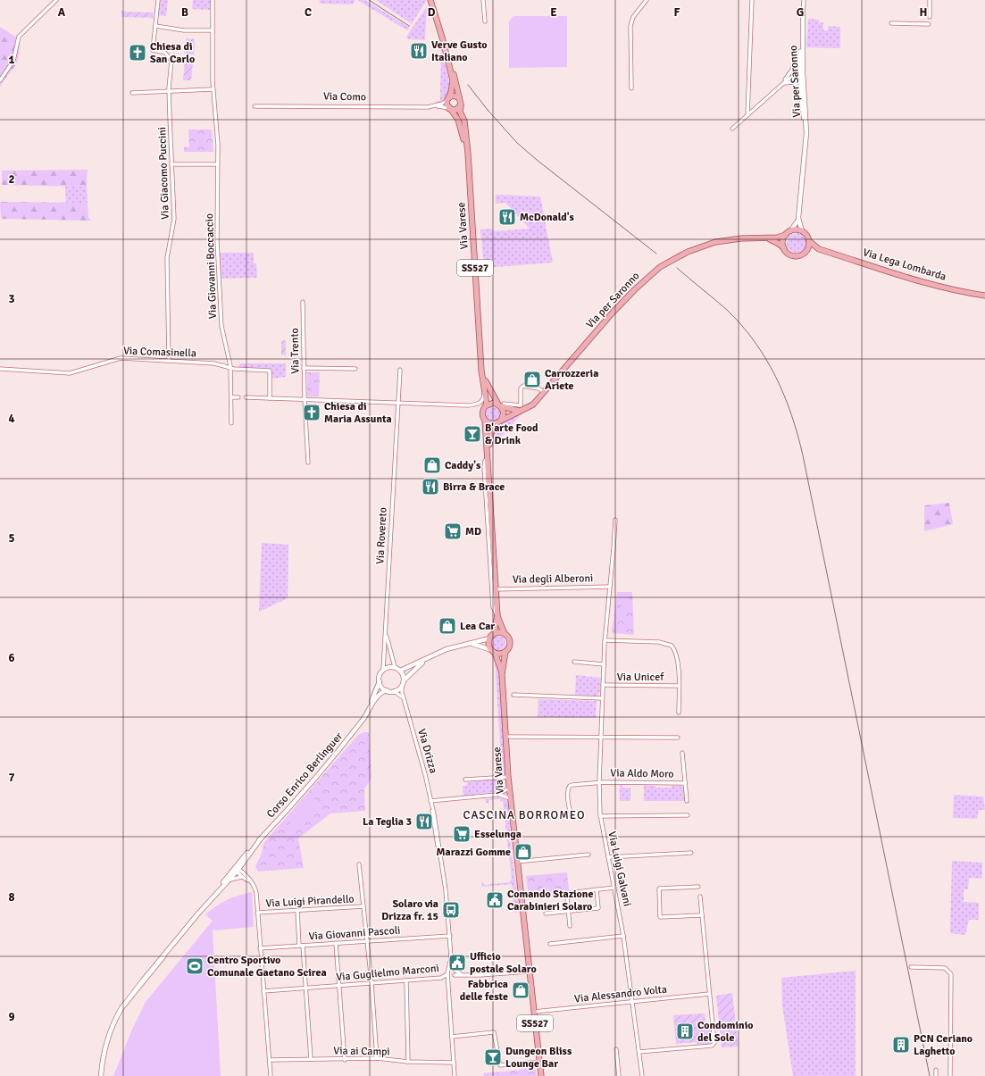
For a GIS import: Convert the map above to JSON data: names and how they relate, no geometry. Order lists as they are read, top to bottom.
{
  "streets": {
    "main road": [
      "Via per Saronno",
      "Via Varese",
      "Via Lega Lombarda",
      "SS527"
    ],
    "street": [
      "Via Como",
      "Via Giacomo Puccini",
      "Via Giovanni Boccaccio",
      "Via Trento",
      "Via Comasinella",
      "Via Rovereto",
      "Via degli Alberoni",
      "Via Unicef",
      "Via Drizza",
      "Via Aldo Moro",
      "Corso Enrico Berlinguer",
      "Via Luigi Galvani",
      "Via Luigi Pirandello",
      "Via Giovanni Pascoli",
      "Via Guglielmo Marconi",
      "Via Alessandro Volta",
      "Via ai Campi"
    ]
  },
  "crossings": [
    ["Via per Saronno", "Via Varese"],
    ["Via per Saronno", "Via Lega Lombarda"],
    ["Via per Saronno", "SS527"],
    ["Via Como", "Via Varese"],
    ["Via Giacomo Puccini", "Via Comasinella"],
    ["Via Varese", "SS527"],
    ["Via Varese", "Via Guglielmo Marconi"],
    ["Via Varese", "Via Alessandro Volta"],
    ["Via Giovanni Boccaccio", "Via Comasinella"],
    ["SS527", "Via degli Alberoni"],
    ["Via Rovereto", "Via Drizza"],
    ["Via Rovereto", "Corso Enrico Berlinguer"],
    ["Via degli Alberoni", "Via Luigi Galvani"],
    ["Via Unicef", "Via Luigi Galvani"],
    ["Via Drizza", "Corso Enrico Berlinguer"],
    ["Via Drizza", "Via Giovanni Pascoli"],
    ["Via Aldo Moro", "Via Luigi Galvani"],
    ["Via Luigi Galvani", "Via Alessandro Volta"]
  ],
  "districts": ["CASCINA BORROMEO"],
  "places": {
    "restaurant": [
      "Verve Gusto Italiano",
      "McDonald's",
      "Birra & Brace",
      "La Teglia 3"
    ],
    "church": ["Chiesa di San Carlo", "Chiesa di Maria Assunta"],
    "shop": [
      "Carrozzeria Ariete",
      "Caddy's",
      "Lea Car",
      "Marazzi Gomme",
      "Fabbrica delle feste"
    ],
    "bar": ["B'arte Food & Drink", "Dungeon Bliss Lounge Bar"],
    "supermarket": ["MD", "Esselunga"],
    "public building": ["Comando Stazione Carabinieri Solaro", "Ufficio postale Solaro"],
    "bus stop": ["Solaro via Drizza fr. 15"],
    "sports": ["Centro Sportivo Comunale Gaetano Scirea"],
    "building": ["Condominio del Sole", "PCN Ceriano Laghetto"]
  },
  "grid": {
    "columns": [
      "A",
      "B",
      "C",
      "D",
      "E",
      "F",
      "G",
      "H"
    ],
    "rows": [
      "1",
      "2",
      "3",
      "4",
      "5",
      "6",
      "7",
      "8",
      "9"
    ]
  }
}
